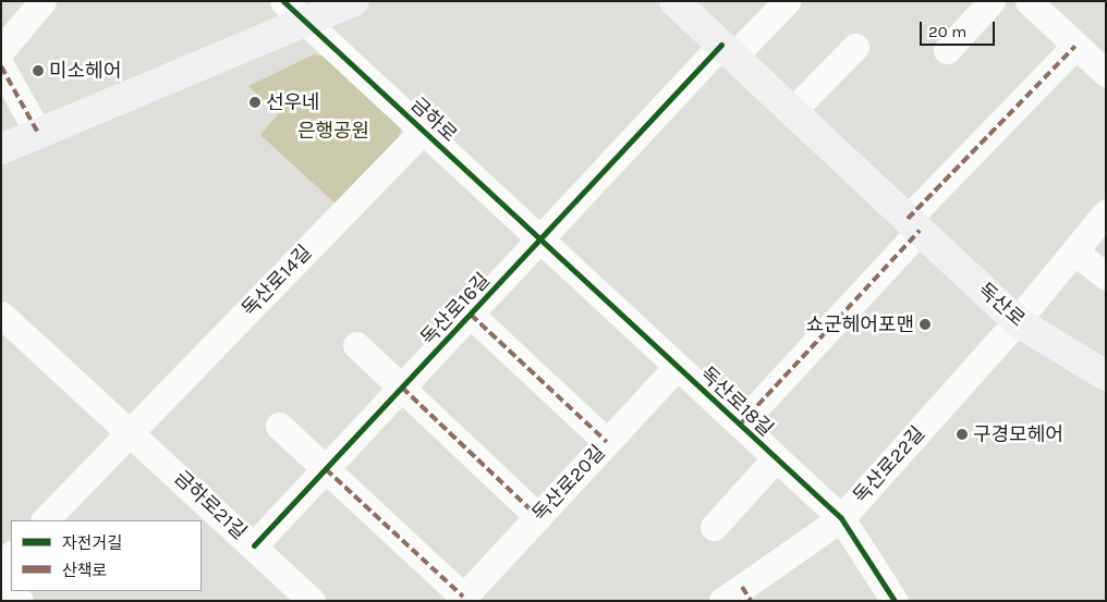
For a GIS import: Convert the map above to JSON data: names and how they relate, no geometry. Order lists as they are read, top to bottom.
{
  "streets": {
    "main road": ["독산로"],
    "street": [
      "금하로",
      "독산로14길",
      "독산로16길",
      "독산로18길",
      "독산로22길",
      "독산로20길",
      "금하로21길"
    ]
  },
  "crossings": [
    ["금하로", "독산로14길"],
    ["금하로", "독산로16길"],
    ["금하로", "독산로18길"],
    ["독산로14길", "금하로21길"],
    ["독산로", "독산로16길"],
    ["독산로", "독산로22길"],
    ["독산로16길", "독산로18길"],
    ["독산로16길", "금하로21길"],
    ["독산로18길", "독산로22길"],
    ["독산로18길", "독산로20길"]
  ],
  "parks": ["은행공원"],
  "places": [
    "미소헤어",
    "선우네",
    "쇼군헤어포맨",
    "구경모헤어"
  ],
  "legend": ["자전거길", "산책로"],
  "scale_bar": "20 m"
}
